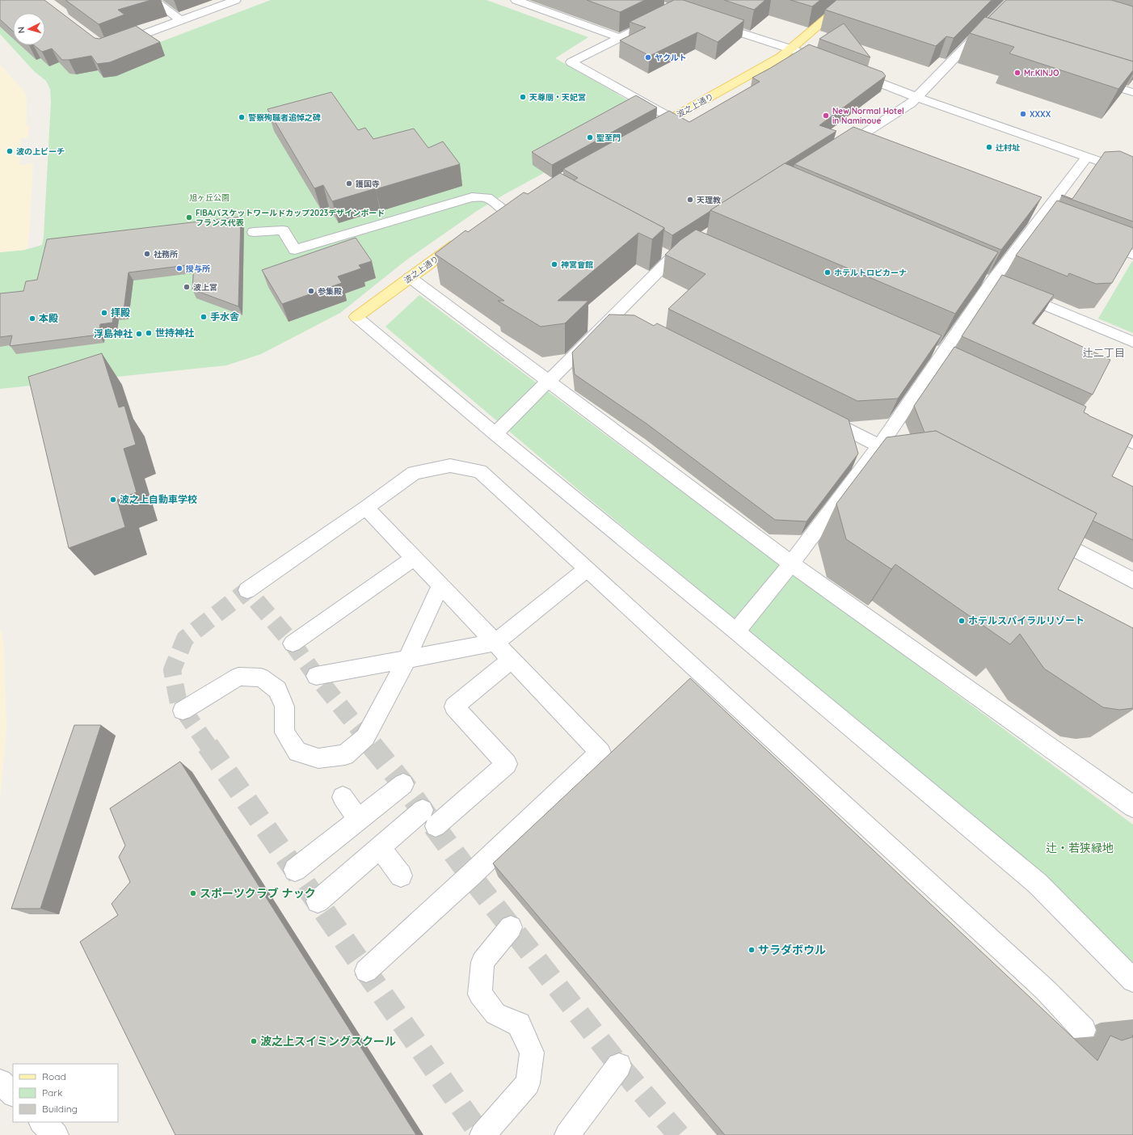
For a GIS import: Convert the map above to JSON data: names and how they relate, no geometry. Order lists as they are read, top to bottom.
{
  "streets": {
    "main road": ["波之上通り"]
  },
  "districts": ["辻二丁目"],
  "parks": ["旭ヶ丘公園", "辻・若狭緑地"],
  "places": [
    "ヤクルト",
    "Mr.KINJO",
    "天尊廟・天妃宮",
    "XXXX",
    "New Normal Hotel in Naminoue",
    "警察殉職者追悼之碑",
    "聖至門",
    "辻村址",
    "波の上ビーチ",
    "護国寺",
    "天理教",
    "FIBAバスケットワールドカップ2023デザインボード フランス代表",
    "社務所",
    "神宮會館",
    "授与所",
    "ホテルトロピカーナ",
    "波上宮",
    "参集殿",
    "拝殿",
    "手水舎",
    "本殿",
    "世持神社",
    "浮島神社",
    "波之上自動車学校",
    "ホテルスパイラルリゾート",
    "スポーツクラブ ナック",
    "サラダボウル",
    "波之上スイミングスクール"
  ],
  "legend": ["Road", "Park", "Building"],
  "north": "left"
}
